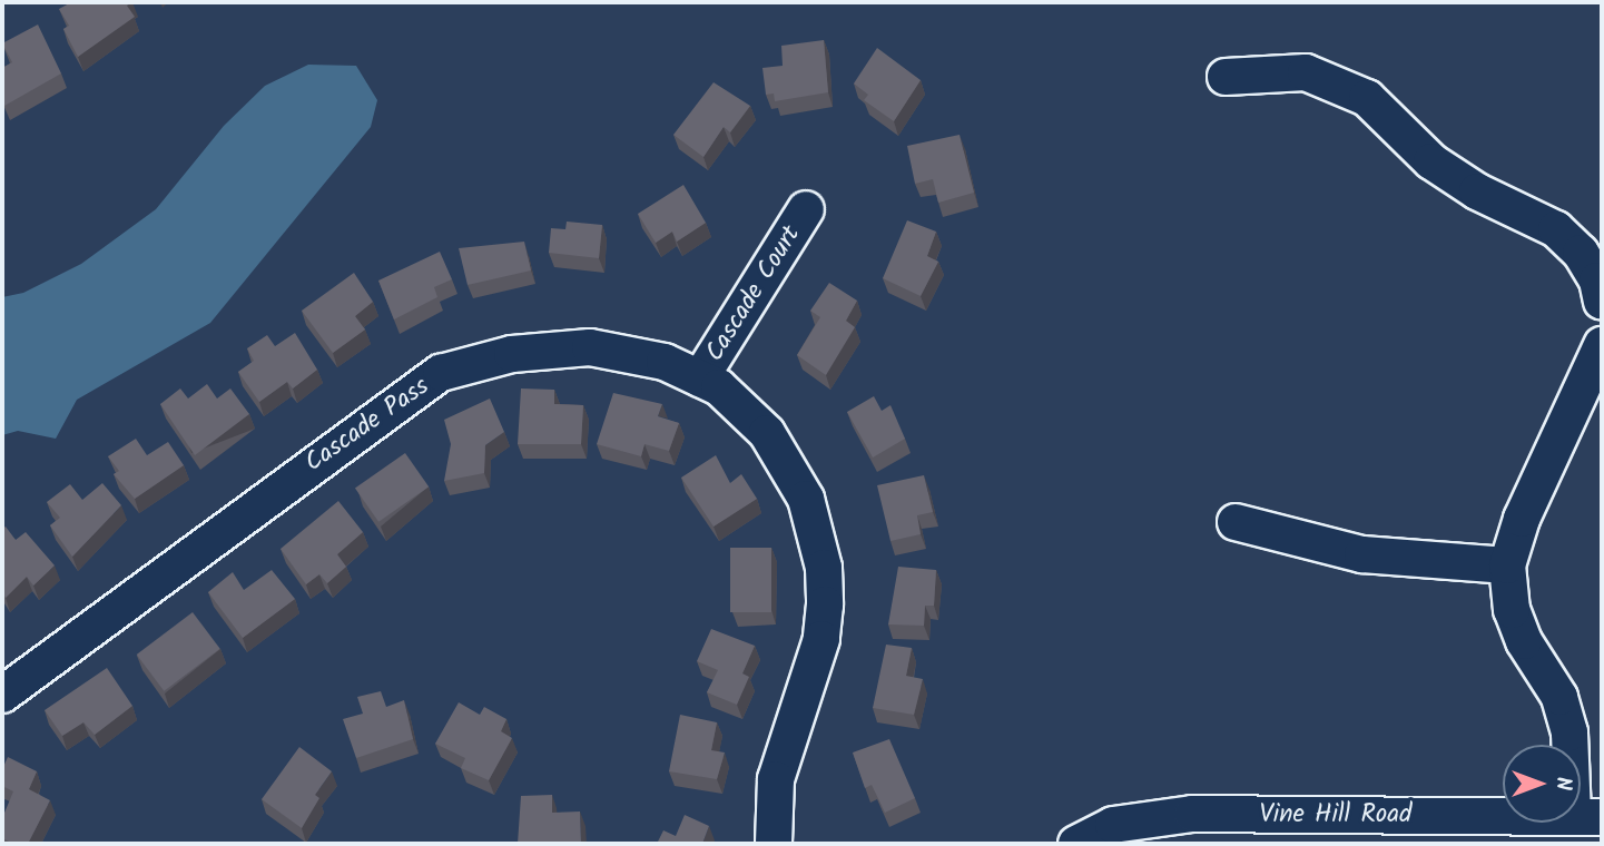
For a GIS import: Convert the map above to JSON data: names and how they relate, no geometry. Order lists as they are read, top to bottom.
{
  "streets": {
    "street": ["Cascade Court", "Cascade Pass", "Vine Hill Road"]
  },
  "crossings": [
    ["Cascade Court", "Cascade Pass"]
  ],
  "north": "right"
}
